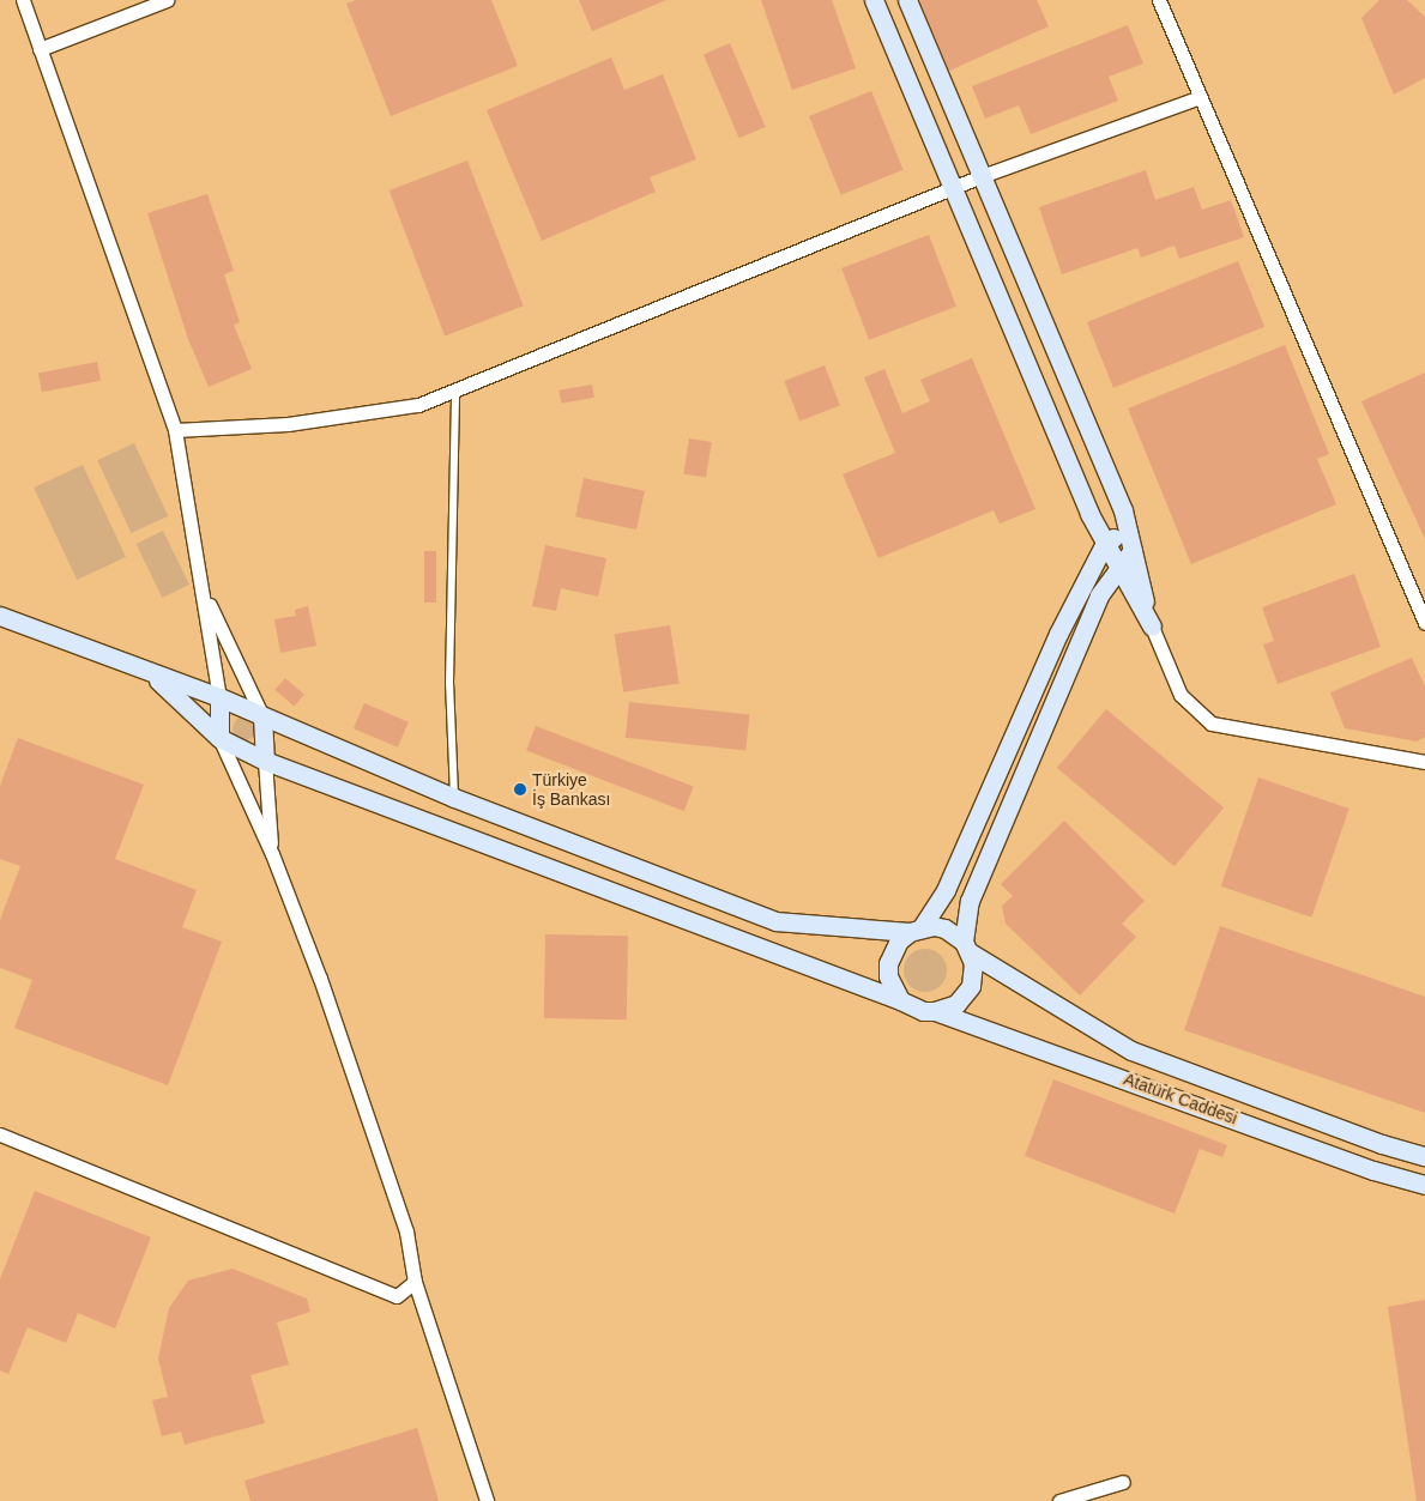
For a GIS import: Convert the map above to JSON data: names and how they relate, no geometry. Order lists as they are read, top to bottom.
{
  "streets": {
    "street": ["Atatürk Caddesi"]
  },
  "places": ["Türkiye İş Bankası"]
}
